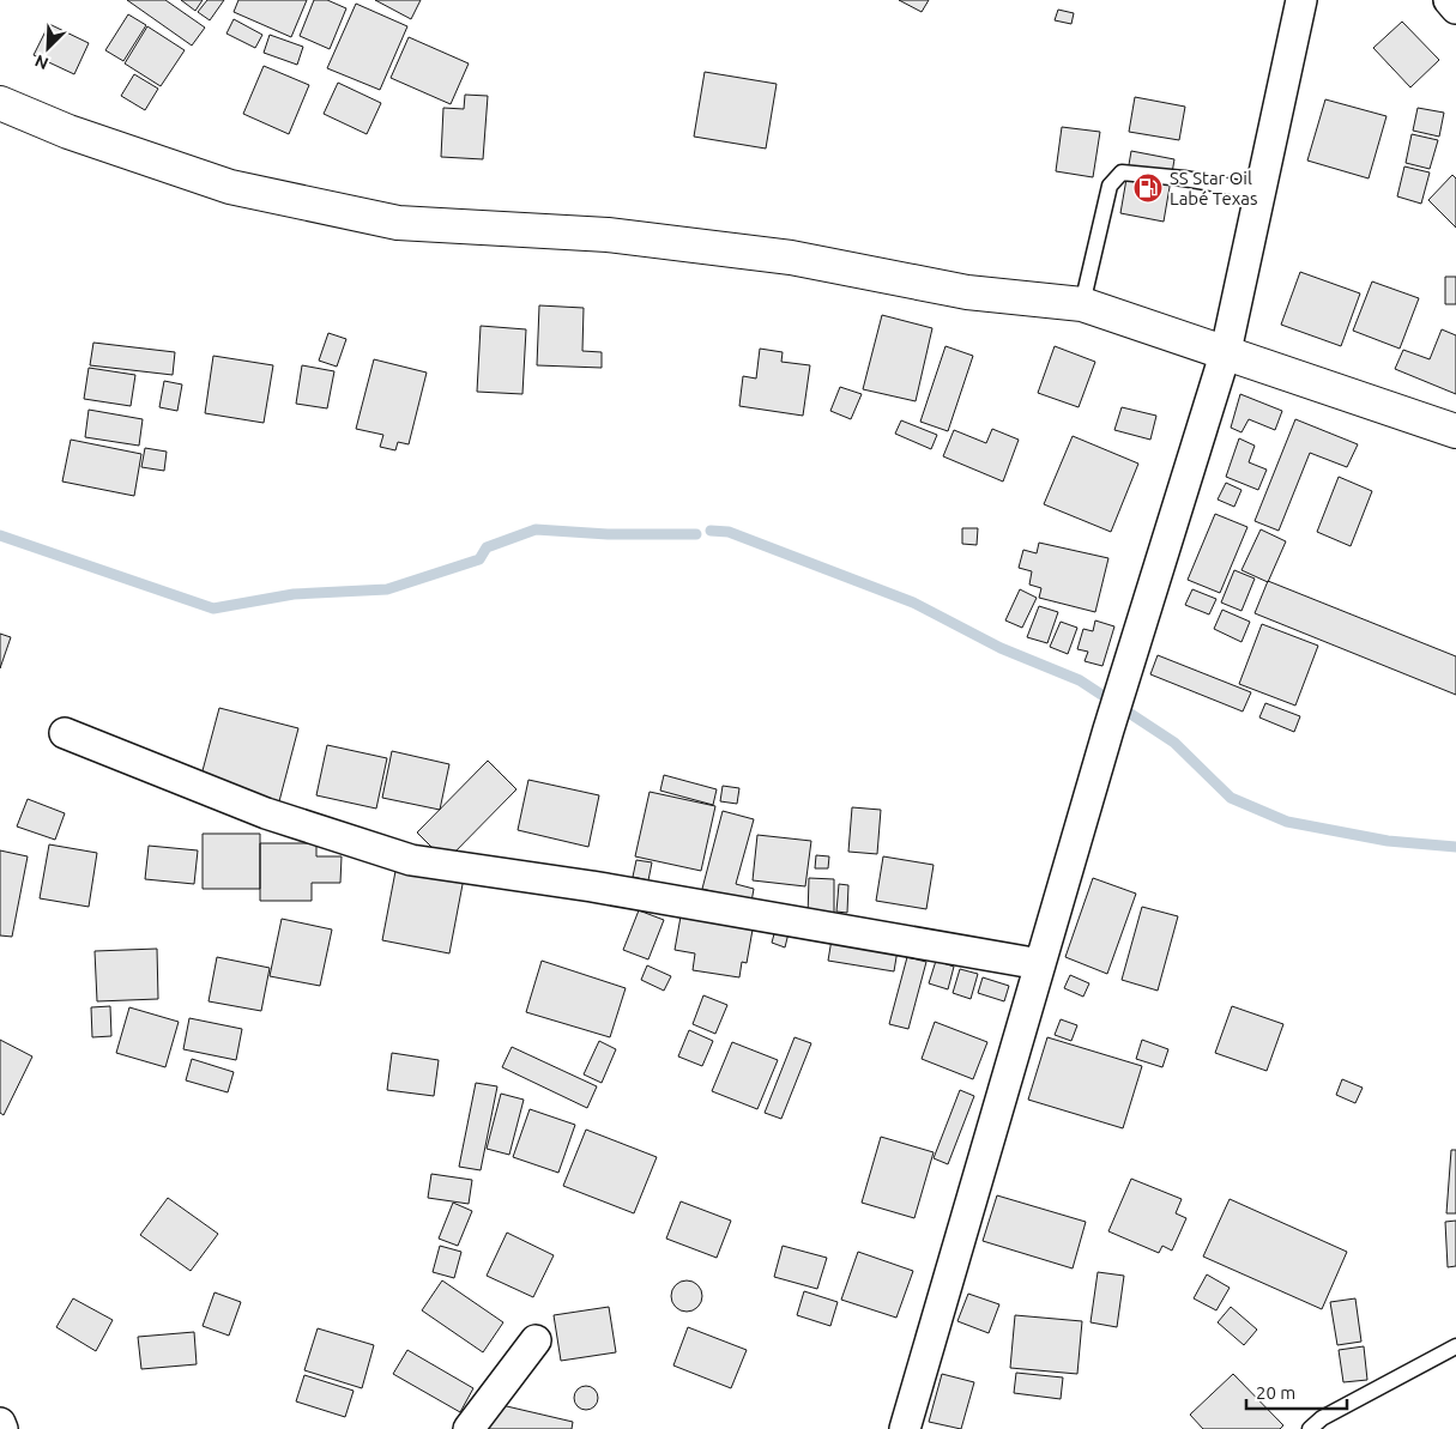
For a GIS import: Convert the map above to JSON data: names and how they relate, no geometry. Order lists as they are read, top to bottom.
{
  "places": {
    "fuel station": ["SS Star Oil Labé Texas"]
  },
  "scale_bar": "20 m",
  "north": "bottom left"
}
